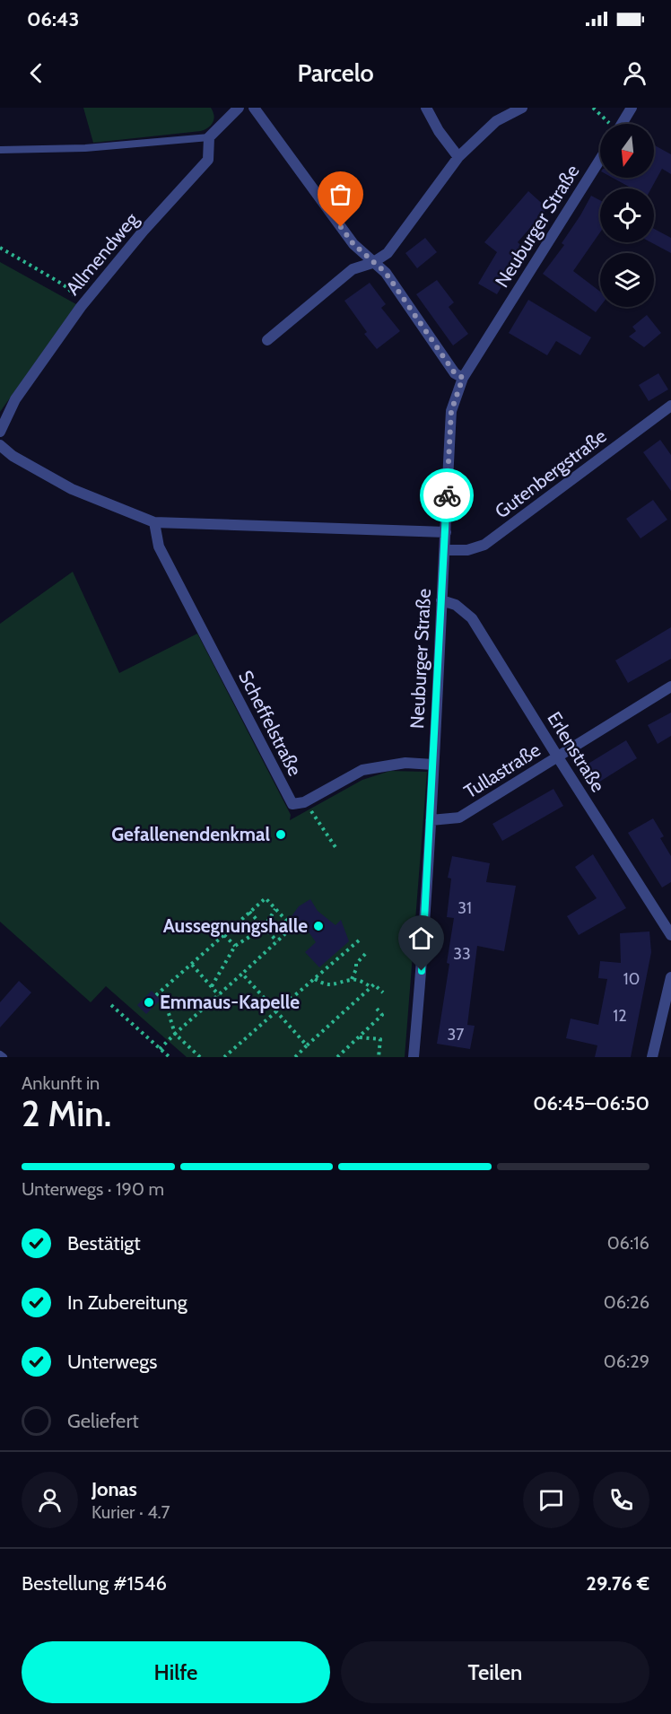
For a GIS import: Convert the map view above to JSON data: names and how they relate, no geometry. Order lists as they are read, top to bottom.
{
  "streets": {
    "street": [
      "Neuburger Straße",
      "Allmendweg",
      "Gutenbergstraße",
      "Scheffelstraße",
      "Erlenstraße",
      "Tullastraße"
    ]
  },
  "crossings": [
    ["Neuburger Straße", "Gutenbergstraße"],
    ["Neuburger Straße", "Scheffelstraße"],
    ["Neuburger Straße", "Erlenstraße"],
    ["Neuburger Straße", "Tullastraße"],
    ["Erlenstraße", "Tullastraße"]
  ],
  "places": ["Gefallenendenkmal", "Aussegnungshalle", "Emmaus-Kapelle"],
  "house_numbers": [
    "31",
    "33",
    "10",
    "12",
    "37"
  ],
  "north": "bottom",
  "page": {
    "status": "06:43",
    "header": "Parcelo",
    "heading": ["2 Min.", "Ankunft in", "06:45–06:50"],
    "panel": [
      "Jonas",
      "Kurier · 4.7",
      "Bestellung #1546",
      "29.76 €"
    ],
    "bar": "Unterwegs · 190 m",
    "list": [
      ["Bestätigt", "06:16"],
      ["In Zubereitung", "06:26"],
      ["Unterwegs", "06:29"],
      "Geliefert"
    ],
    "buttons": ["Hilfe", "Teilen"]
  }
}
